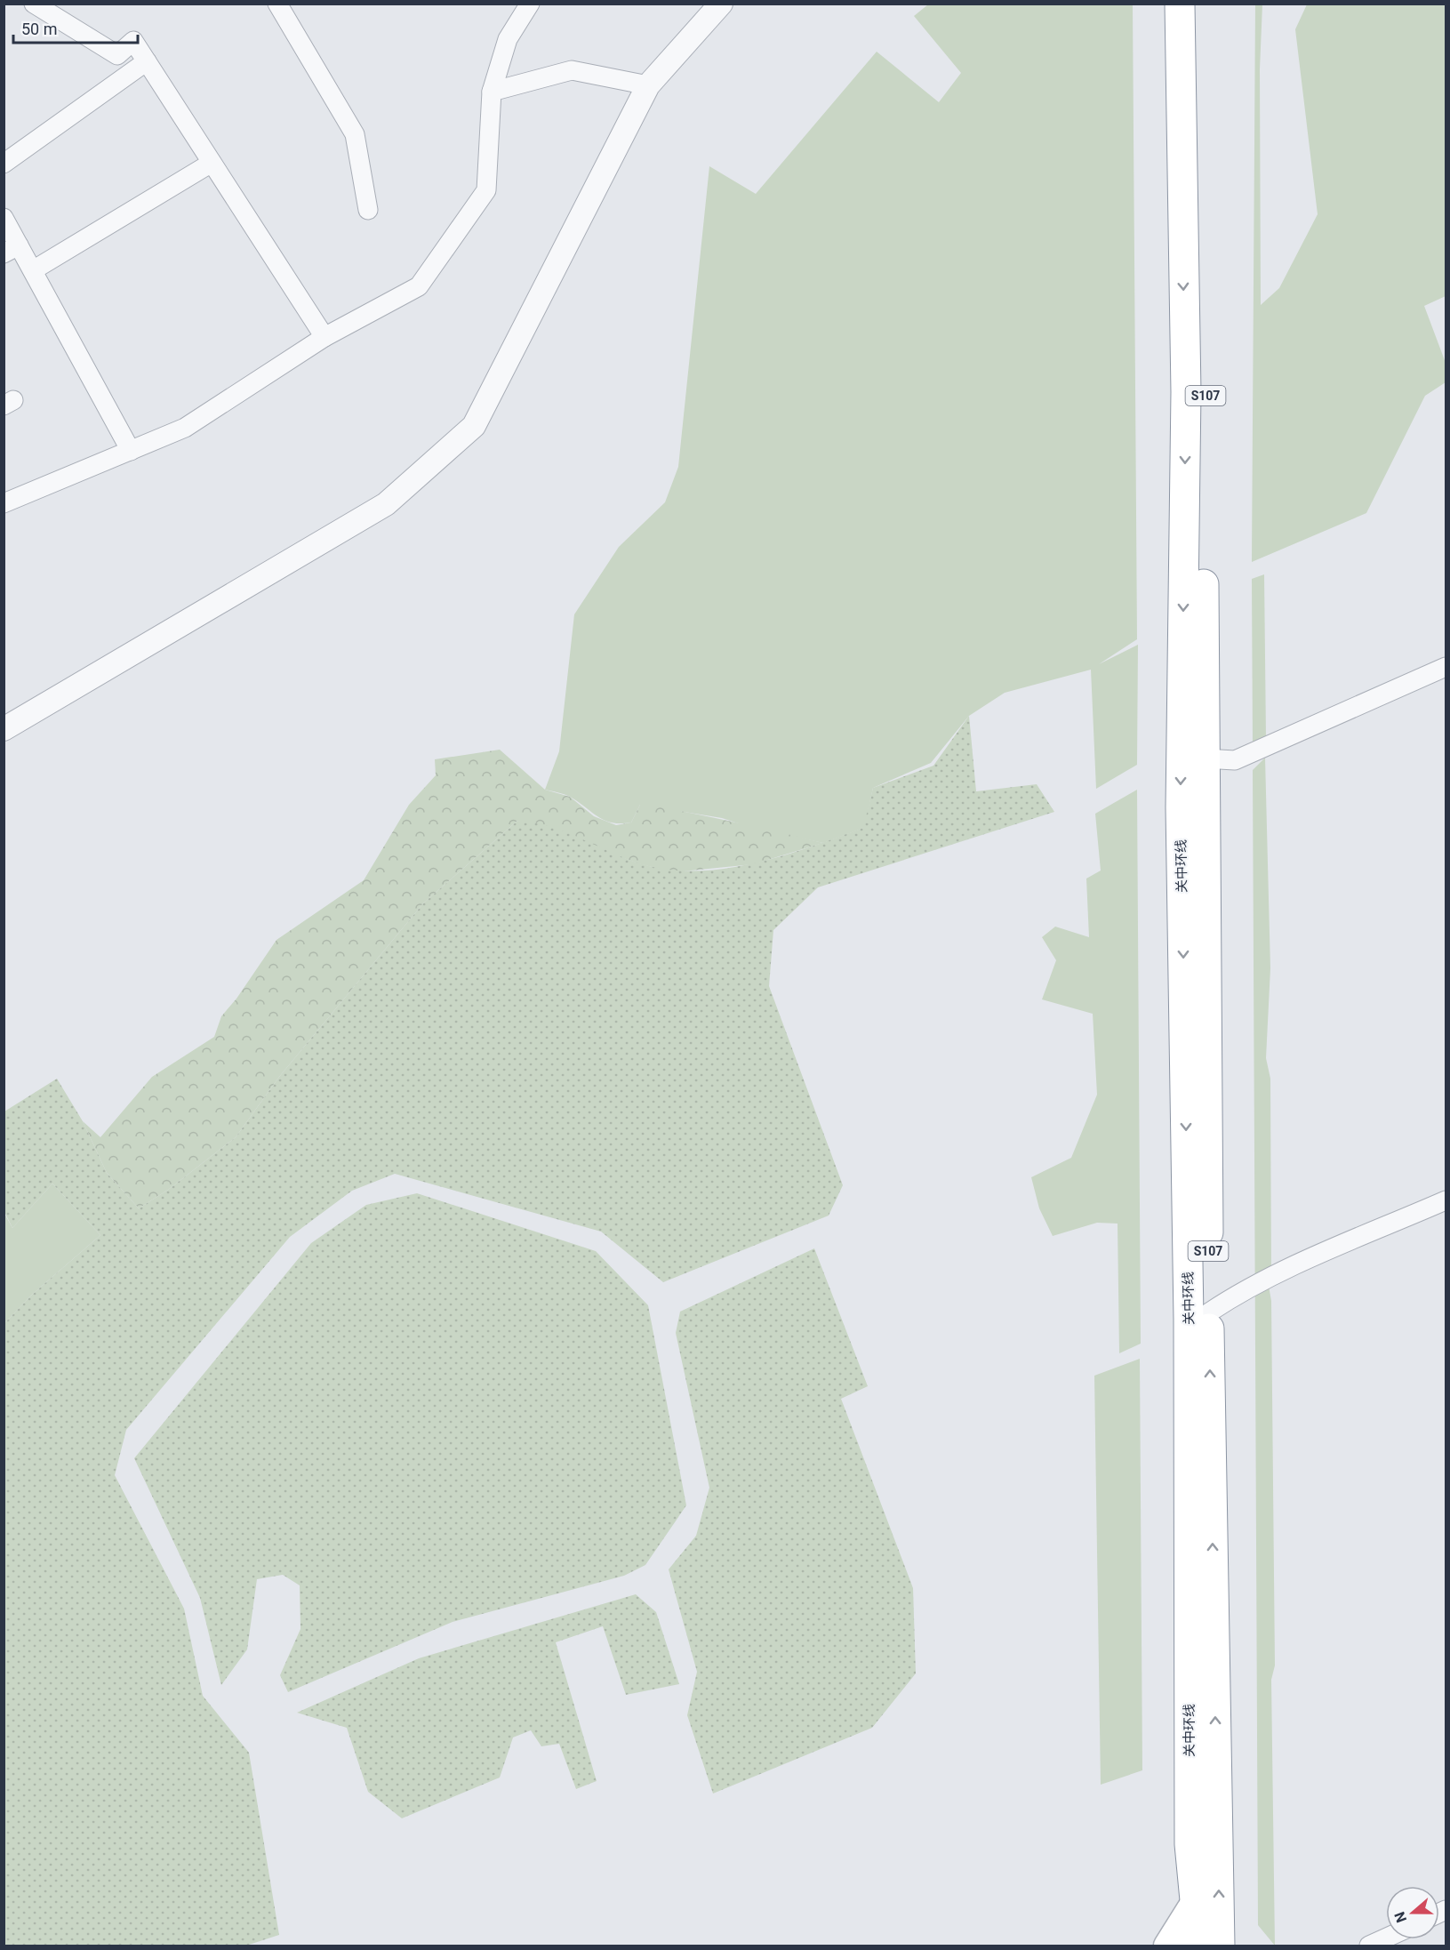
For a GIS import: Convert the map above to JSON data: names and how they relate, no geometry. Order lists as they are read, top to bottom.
{
  "streets": {
    "highway": ["S107", "关中环线"]
  },
  "crossings": [
    ["S107", "关中环线"]
  ],
  "scale_bar": "50 m",
  "north": "left"
}
